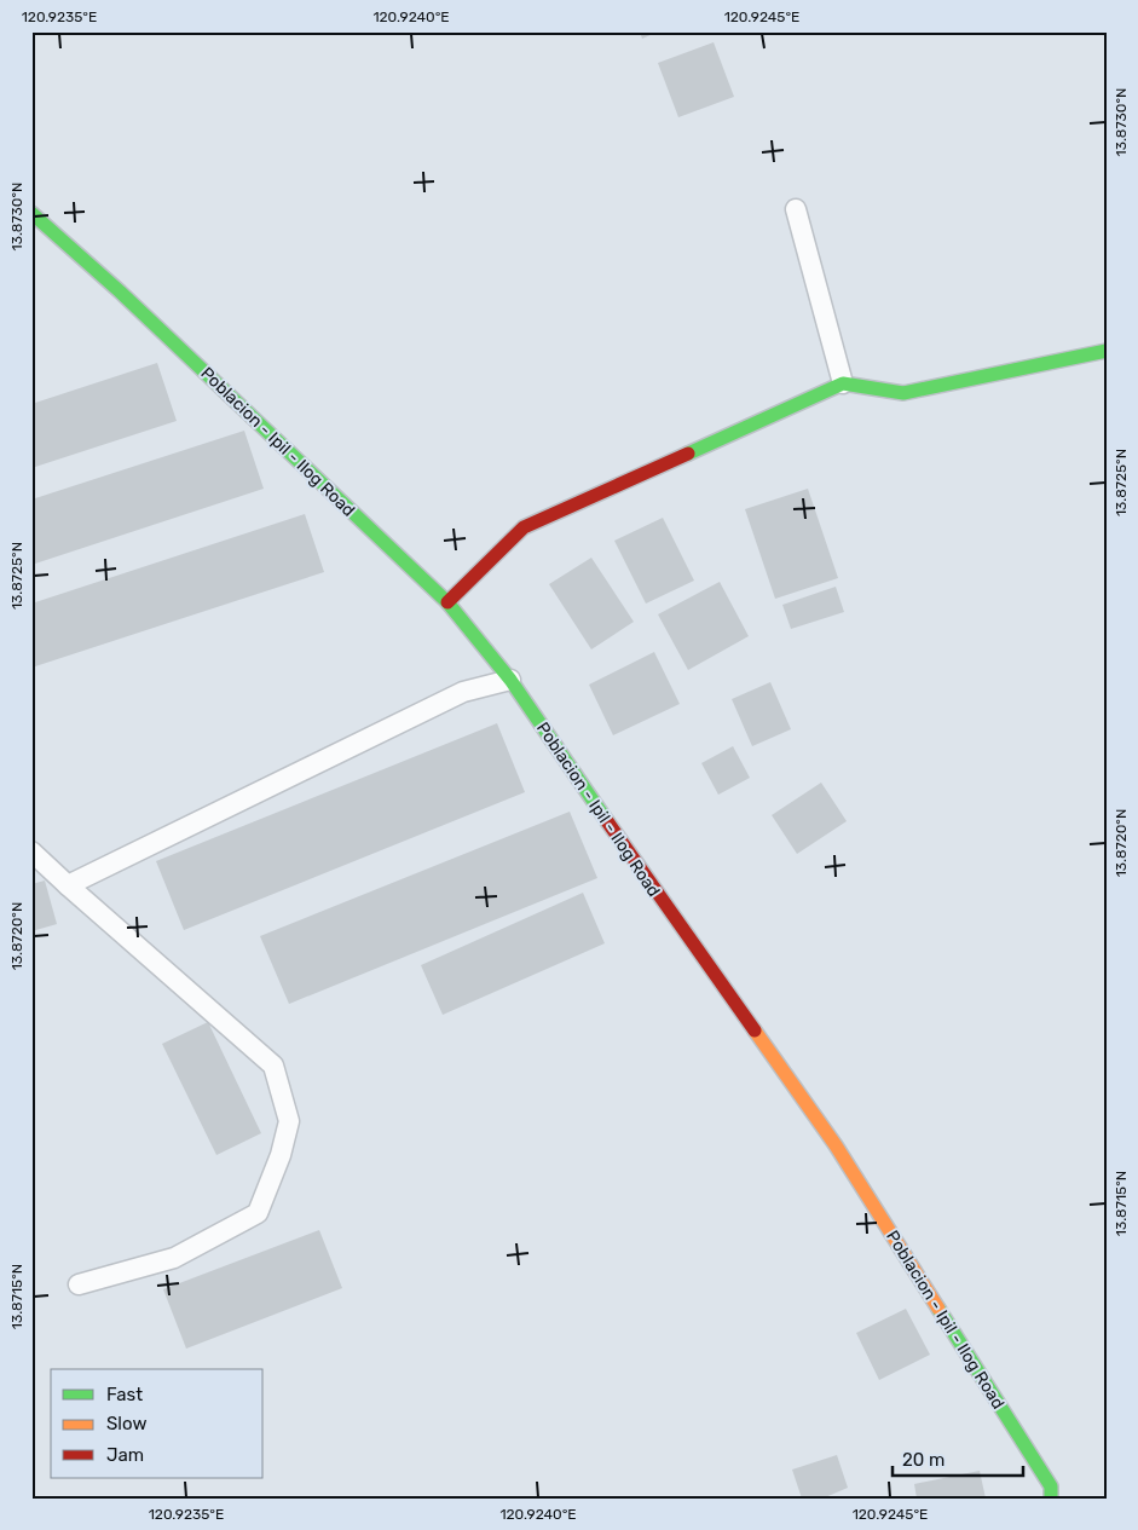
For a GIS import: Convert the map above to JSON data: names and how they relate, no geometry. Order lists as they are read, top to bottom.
{
  "streets": {
    "street": ["Poblacion - Ipil - Ilog Road"]
  },
  "legend": ["Fast", "Slow", "Jam"],
  "scale_bar": "20 m",
  "coordinates": [
    "120.9235°E",
    "120.9240°E",
    "120.9245°E",
    "13.8730°N",
    "13.8725°N",
    "13.8720°N",
    "13.8715°N"
  ]
}
